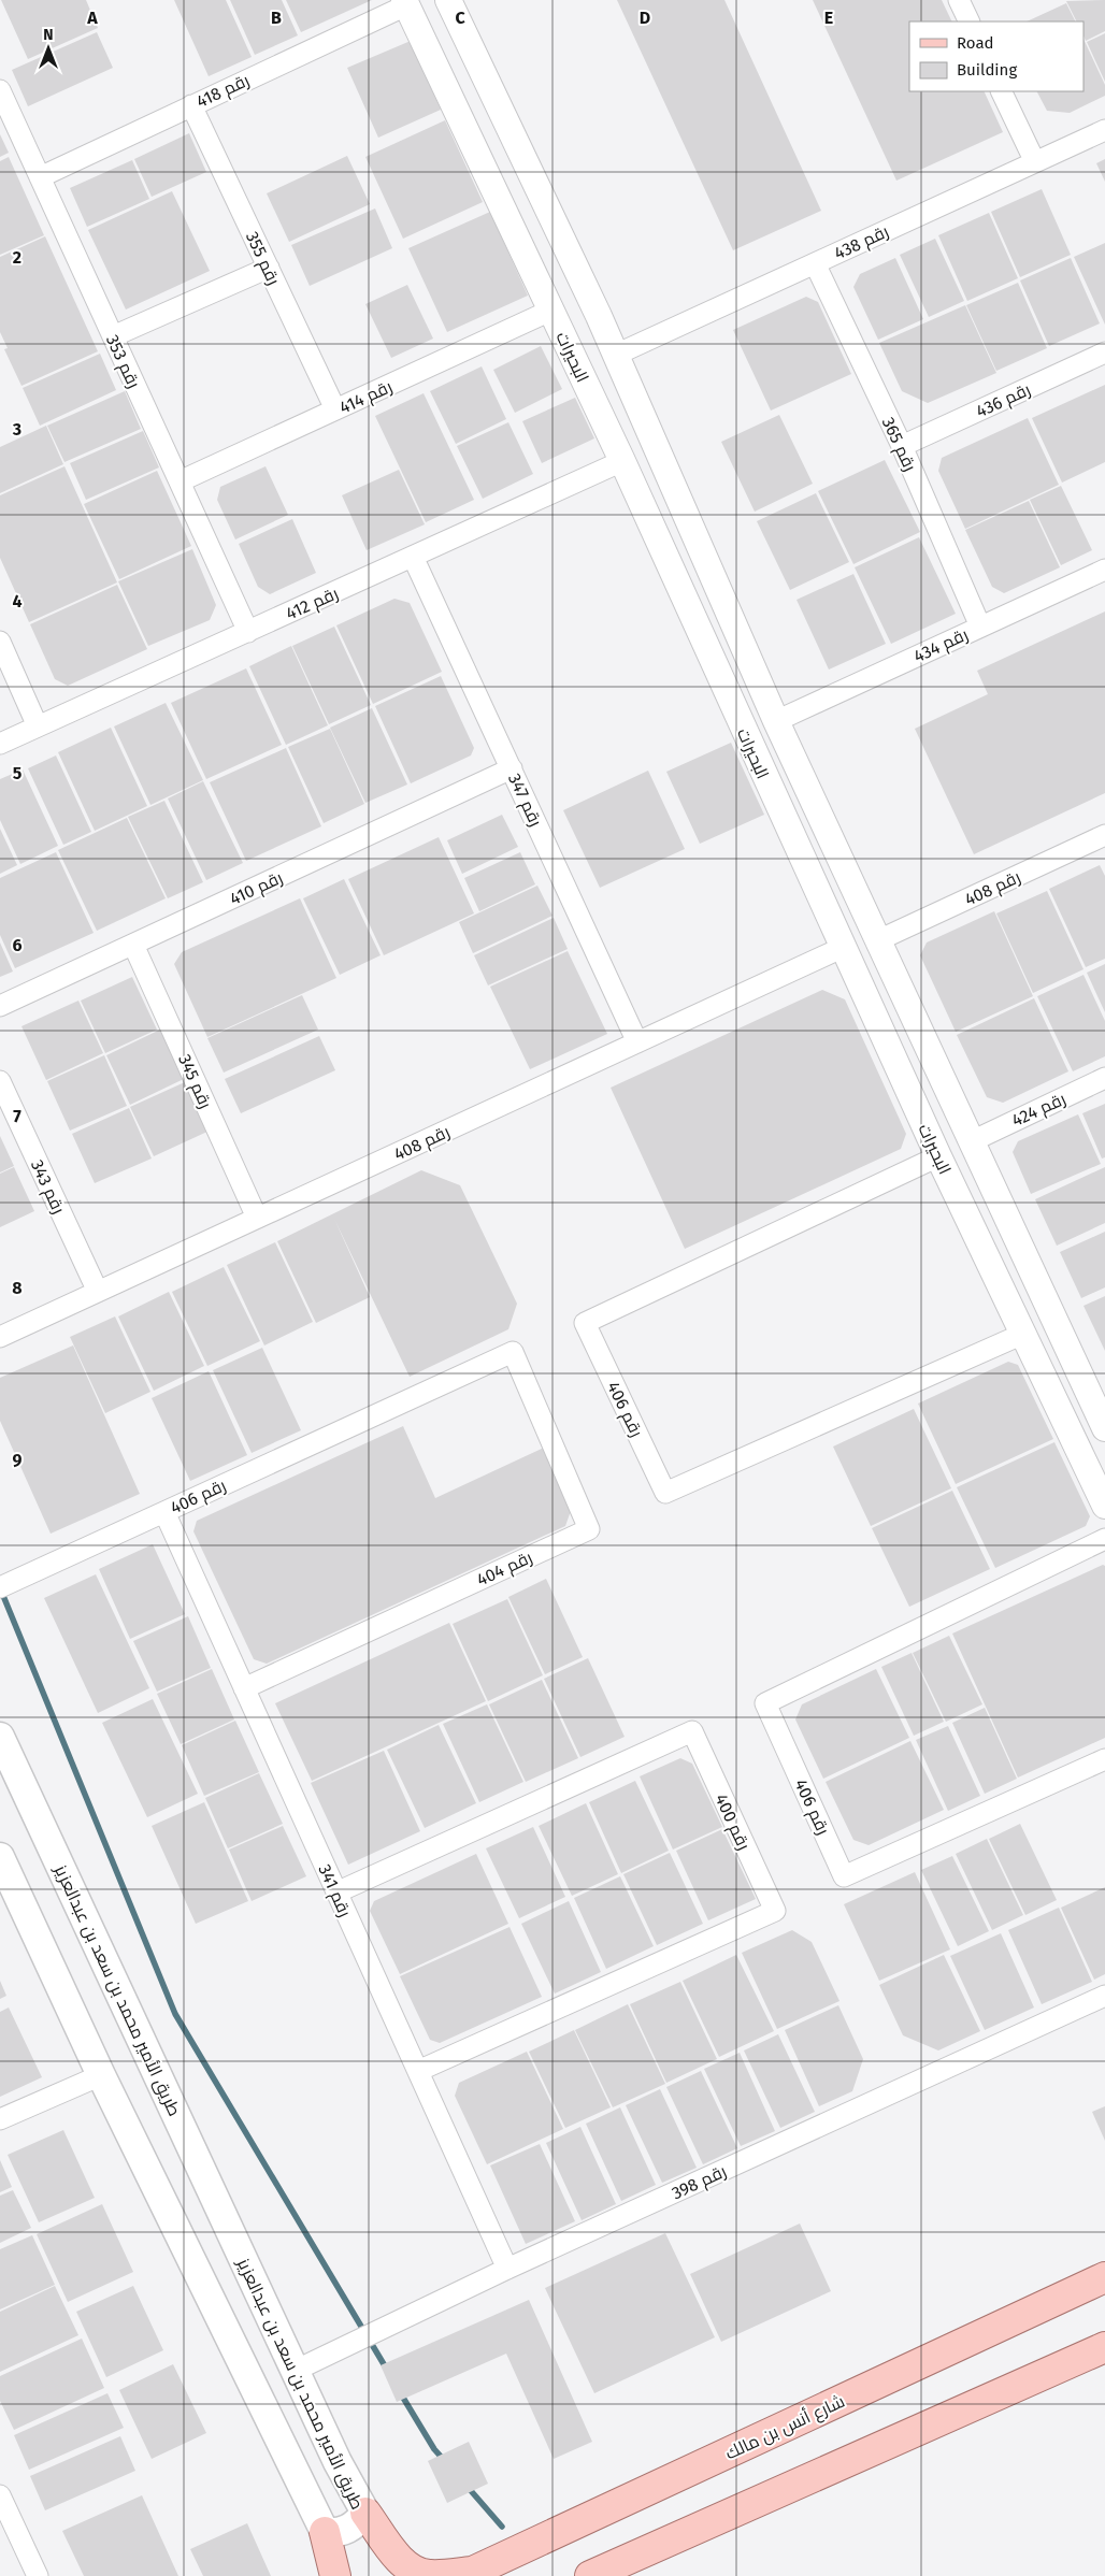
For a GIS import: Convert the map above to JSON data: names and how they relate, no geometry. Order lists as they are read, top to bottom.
{
  "streets": {
    "main road": ["طريق الأمير محمد بن سعد بن عبدالعزيز", "شارع أنس بن مالك"],
    "street": [
      "رقم 418",
      "رقم 438",
      "رقم 355",
      "البحيرات",
      "رقم 353",
      "رقم 414",
      "رقم 436",
      "رقم 365",
      "رقم 412",
      "رقم 434",
      "رقم 347",
      "رقم 410",
      "رقم 408",
      "رقم 345",
      "رقم 424",
      "رقم 343",
      "رقم 406",
      "رقم 404",
      "رقم 400",
      "رقم 341",
      "رقم 398"
    ]
  },
  "crossings": [
    ["رقم 418", "رقم 355"],
    ["رقم 418", "البحيرات"],
    ["رقم 418", "رقم 353"],
    ["رقم 438", "البحيرات"],
    ["رقم 438", "رقم 365"],
    ["رقم 355", "رقم 414"],
    ["البحيرات", "رقم 414"],
    ["البحيرات", "رقم 412"],
    ["البحيرات", "رقم 434"],
    ["البحيرات", "رقم 408"],
    ["البحيرات", "رقم 424"],
    ["البحيرات", "رقم 406"],
    ["رقم 353", "رقم 414"],
    ["رقم 353", "رقم 412"],
    ["رقم 436", "رقم 365"],
    ["رقم 365", "رقم 434"],
    ["رقم 412", "رقم 347"],
    ["رقم 347", "رقم 410"],
    ["رقم 347", "رقم 408"],
    ["رقم 410", "رقم 345"],
    ["رقم 408", "رقم 345"],
    ["رقم 408", "رقم 343"],
    ["رقم 406", "رقم 404"],
    ["رقم 406", "رقم 341"],
    ["رقم 404", "رقم 341"],
    ["رقم 400", "رقم 341"],
    ["رقم 341", "رقم 398"],
    ["طريق الأمير محمد بن سعد بن عبدالعزيز", "رقم 398"]
  ],
  "legend": ["Road", "Building"],
  "north": "top",
  "grid": {
    "columns": [
      "A",
      "B",
      "C",
      "D",
      "E"
    ],
    "rows": [
      "2",
      "3",
      "4",
      "5",
      "6",
      "7",
      "8",
      "9"
    ]
  }
}
